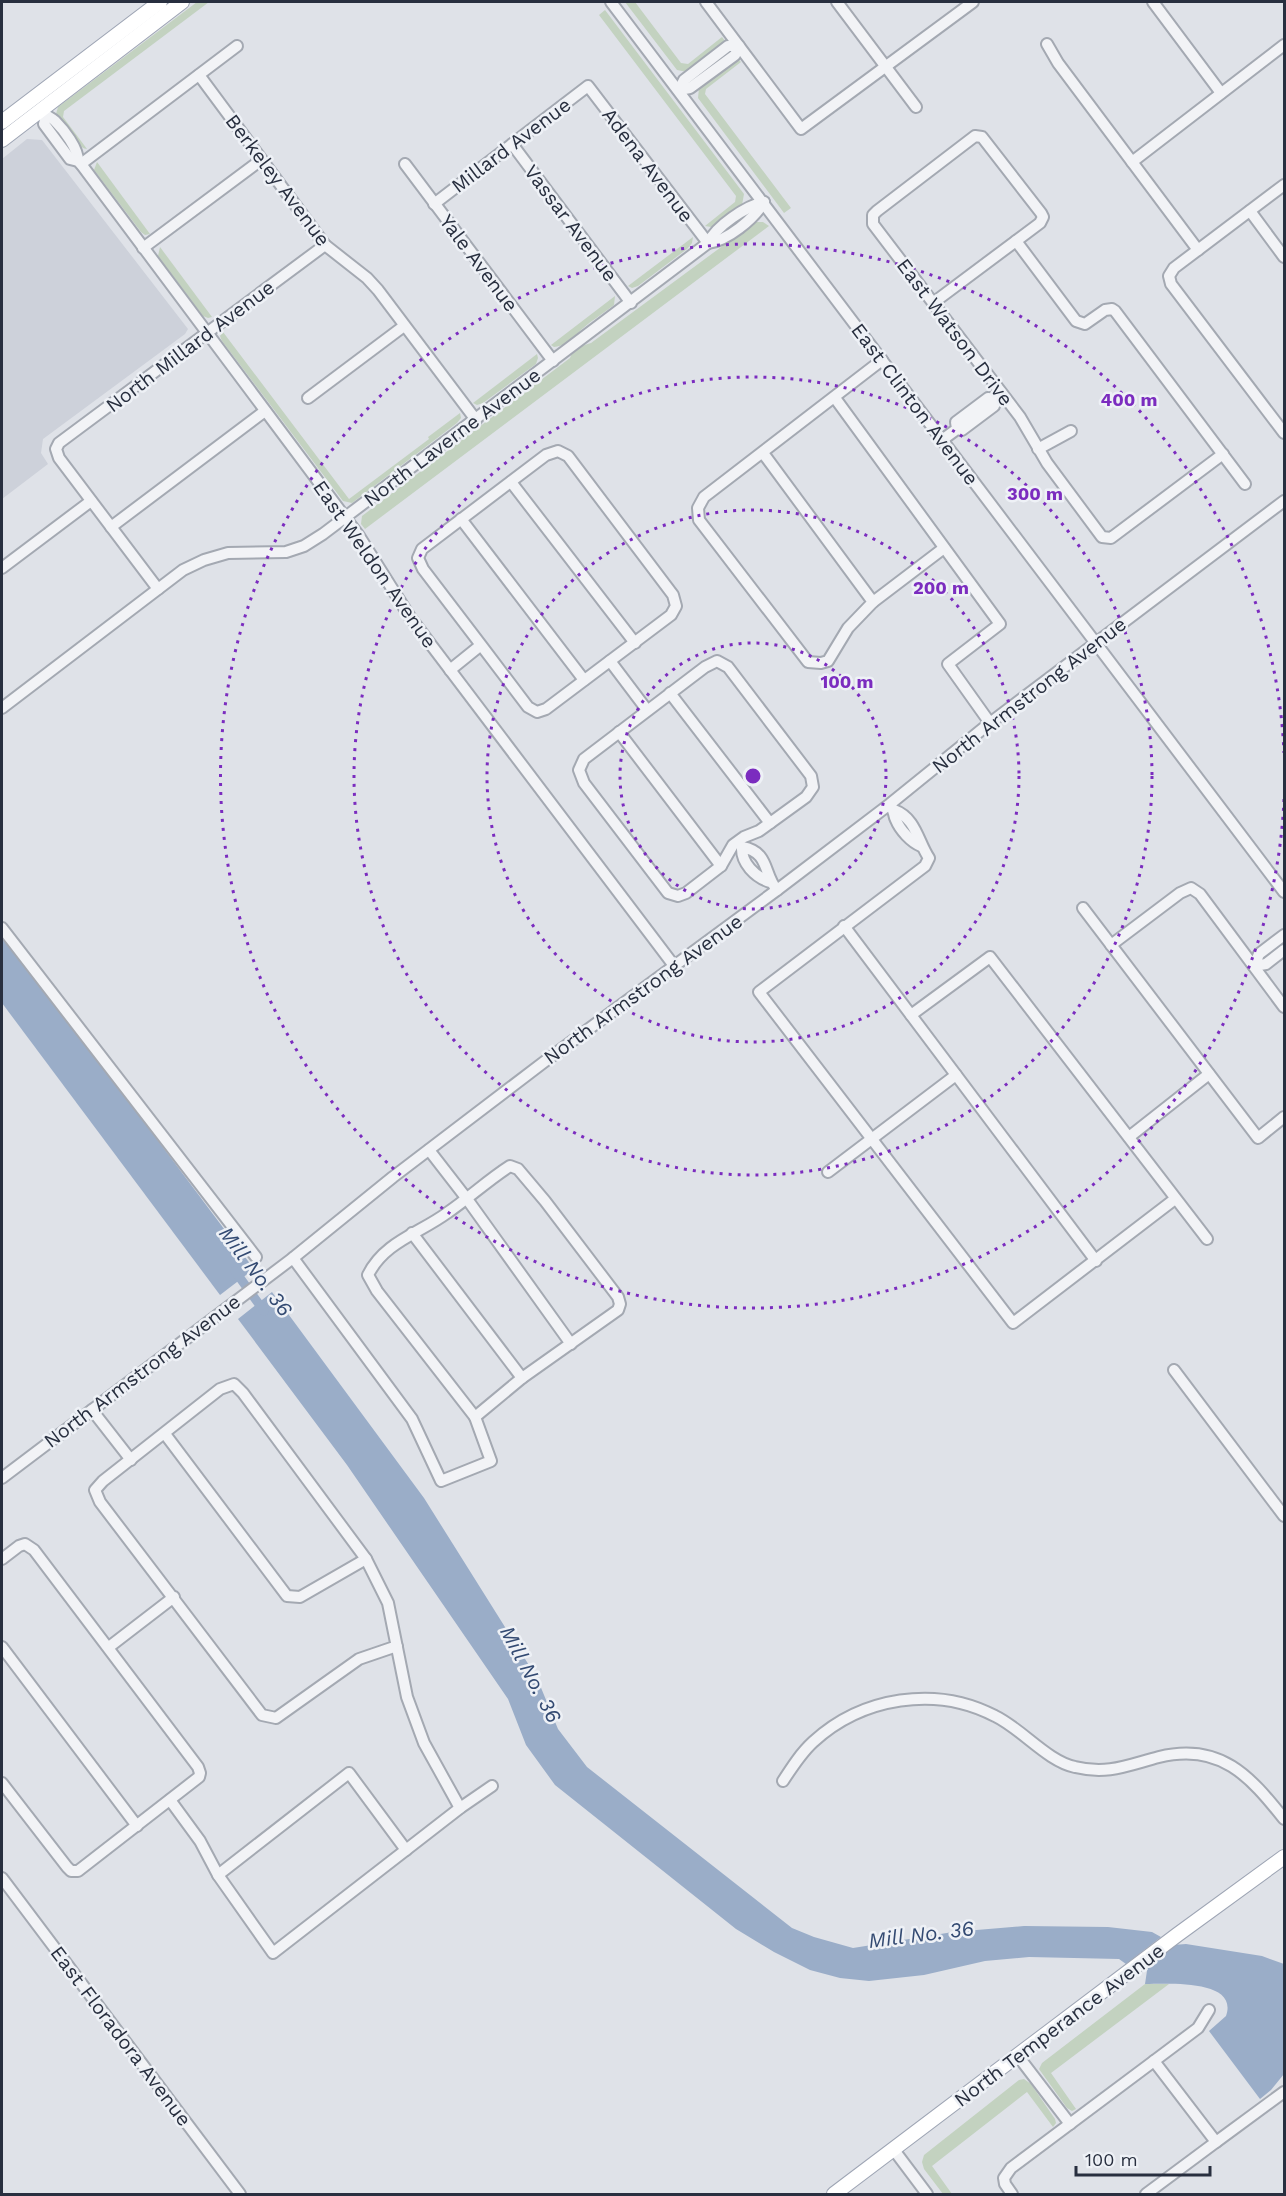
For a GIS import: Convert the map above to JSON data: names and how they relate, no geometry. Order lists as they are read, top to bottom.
{
  "streets": {
    "main road": ["North Temperance Avenue"],
    "street": [
      "Millard Avenue",
      "Adena Avenue",
      "Berkeley Avenue",
      "Vassar Avenue",
      "Yale Avenue",
      "East Watson Drive",
      "North Millard Avenue",
      "East Clinton Avenue",
      "North Laverne Avenue",
      "East Weldon Avenue",
      "North Armstrong Avenue",
      "East Floradora Avenue"
    ]
  },
  "crossings": [
    ["Millard Avenue", "Adena Avenue"],
    ["Millard Avenue", "Vassar Avenue"],
    ["Millard Avenue", "Yale Avenue"],
    ["Adena Avenue", "North Laverne Avenue"],
    ["Berkeley Avenue", "North Millard Avenue"],
    ["Berkeley Avenue", "North Laverne Avenue"],
    ["Vassar Avenue", "North Laverne Avenue"],
    ["Yale Avenue", "North Laverne Avenue"],
    ["North Millard Avenue", "East Weldon Avenue"],
    ["East Clinton Avenue", "North Laverne Avenue"],
    ["East Clinton Avenue", "North Armstrong Avenue"],
    ["North Laverne Avenue", "East Weldon Avenue"],
    ["East Weldon Avenue", "North Armstrong Avenue"]
  ],
  "water": ["Mill No. 36"],
  "scale_bar": "100 m",
  "rings": [
    "400 m",
    "300 m",
    "200 m",
    "100 m"
  ]
}
